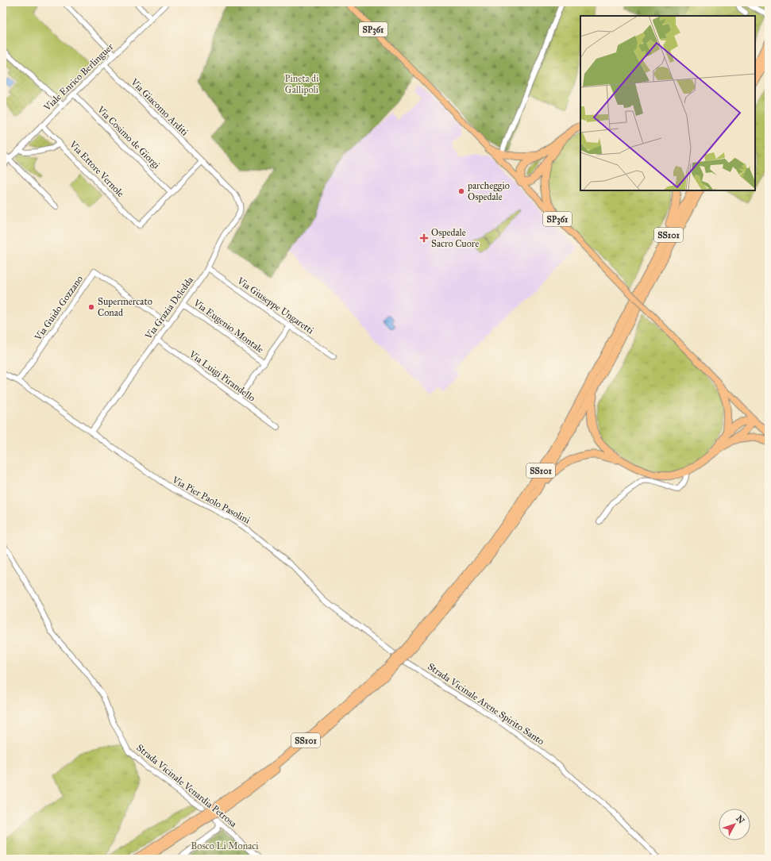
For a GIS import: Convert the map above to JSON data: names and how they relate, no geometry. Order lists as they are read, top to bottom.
{
  "streets": {
    "highway": ["SS101"],
    "main road": ["SP361"],
    "street": [
      "Viale Enrico Berlinguer",
      "Via Giacomo Arditi",
      "Via Cosimo de Giorgi",
      "Via Ettore Vernole",
      "Via Giuseppe Ungaretti",
      "Via Guido Gozzano",
      "Via Grazia Deledda",
      "Via Eugenio Montale",
      "Via Luigi Pirandello",
      "Via Pier Paolo Pasolini",
      "Strada Vicinale Arene Spirito Santo",
      "Strada Vicinale Venardia Petrosa"
    ]
  },
  "crossings": [
    ["Viale Enrico Berlinguer", "Via Giacomo Arditi"],
    ["Viale Enrico Berlinguer", "Via Cosimo de Giorgi"],
    ["Viale Enrico Berlinguer", "Via Ettore Vernole"],
    ["Via Giacomo Arditi", "Via Grazia Deledda"],
    ["Via Cosimo de Giorgi", "Via Ettore Vernole"],
    ["Via Giuseppe Ungaretti", "Via Grazia Deledda"],
    ["Via Guido Gozzano", "Via Grazia Deledda"],
    ["Via Guido Gozzano", "Via Pier Paolo Pasolini"],
    ["Via Grazia Deledda", "Via Eugenio Montale"],
    ["Via Grazia Deledda", "Via Luigi Pirandello"],
    ["Via Grazia Deledda", "Via Pier Paolo Pasolini"],
    ["Via Pier Paolo Pasolini", "Strada Vicinale Arene Spirito Santo"]
  ],
  "parks": ["Pineta di Gallipoli", "Bosco Li Monaci"],
  "places": {
    "other": ["parcheggio Ospedale", "Supermercato Conad"],
    "health": ["Ospedale Sacro Cuore"]
  },
  "north": "top right"
}
